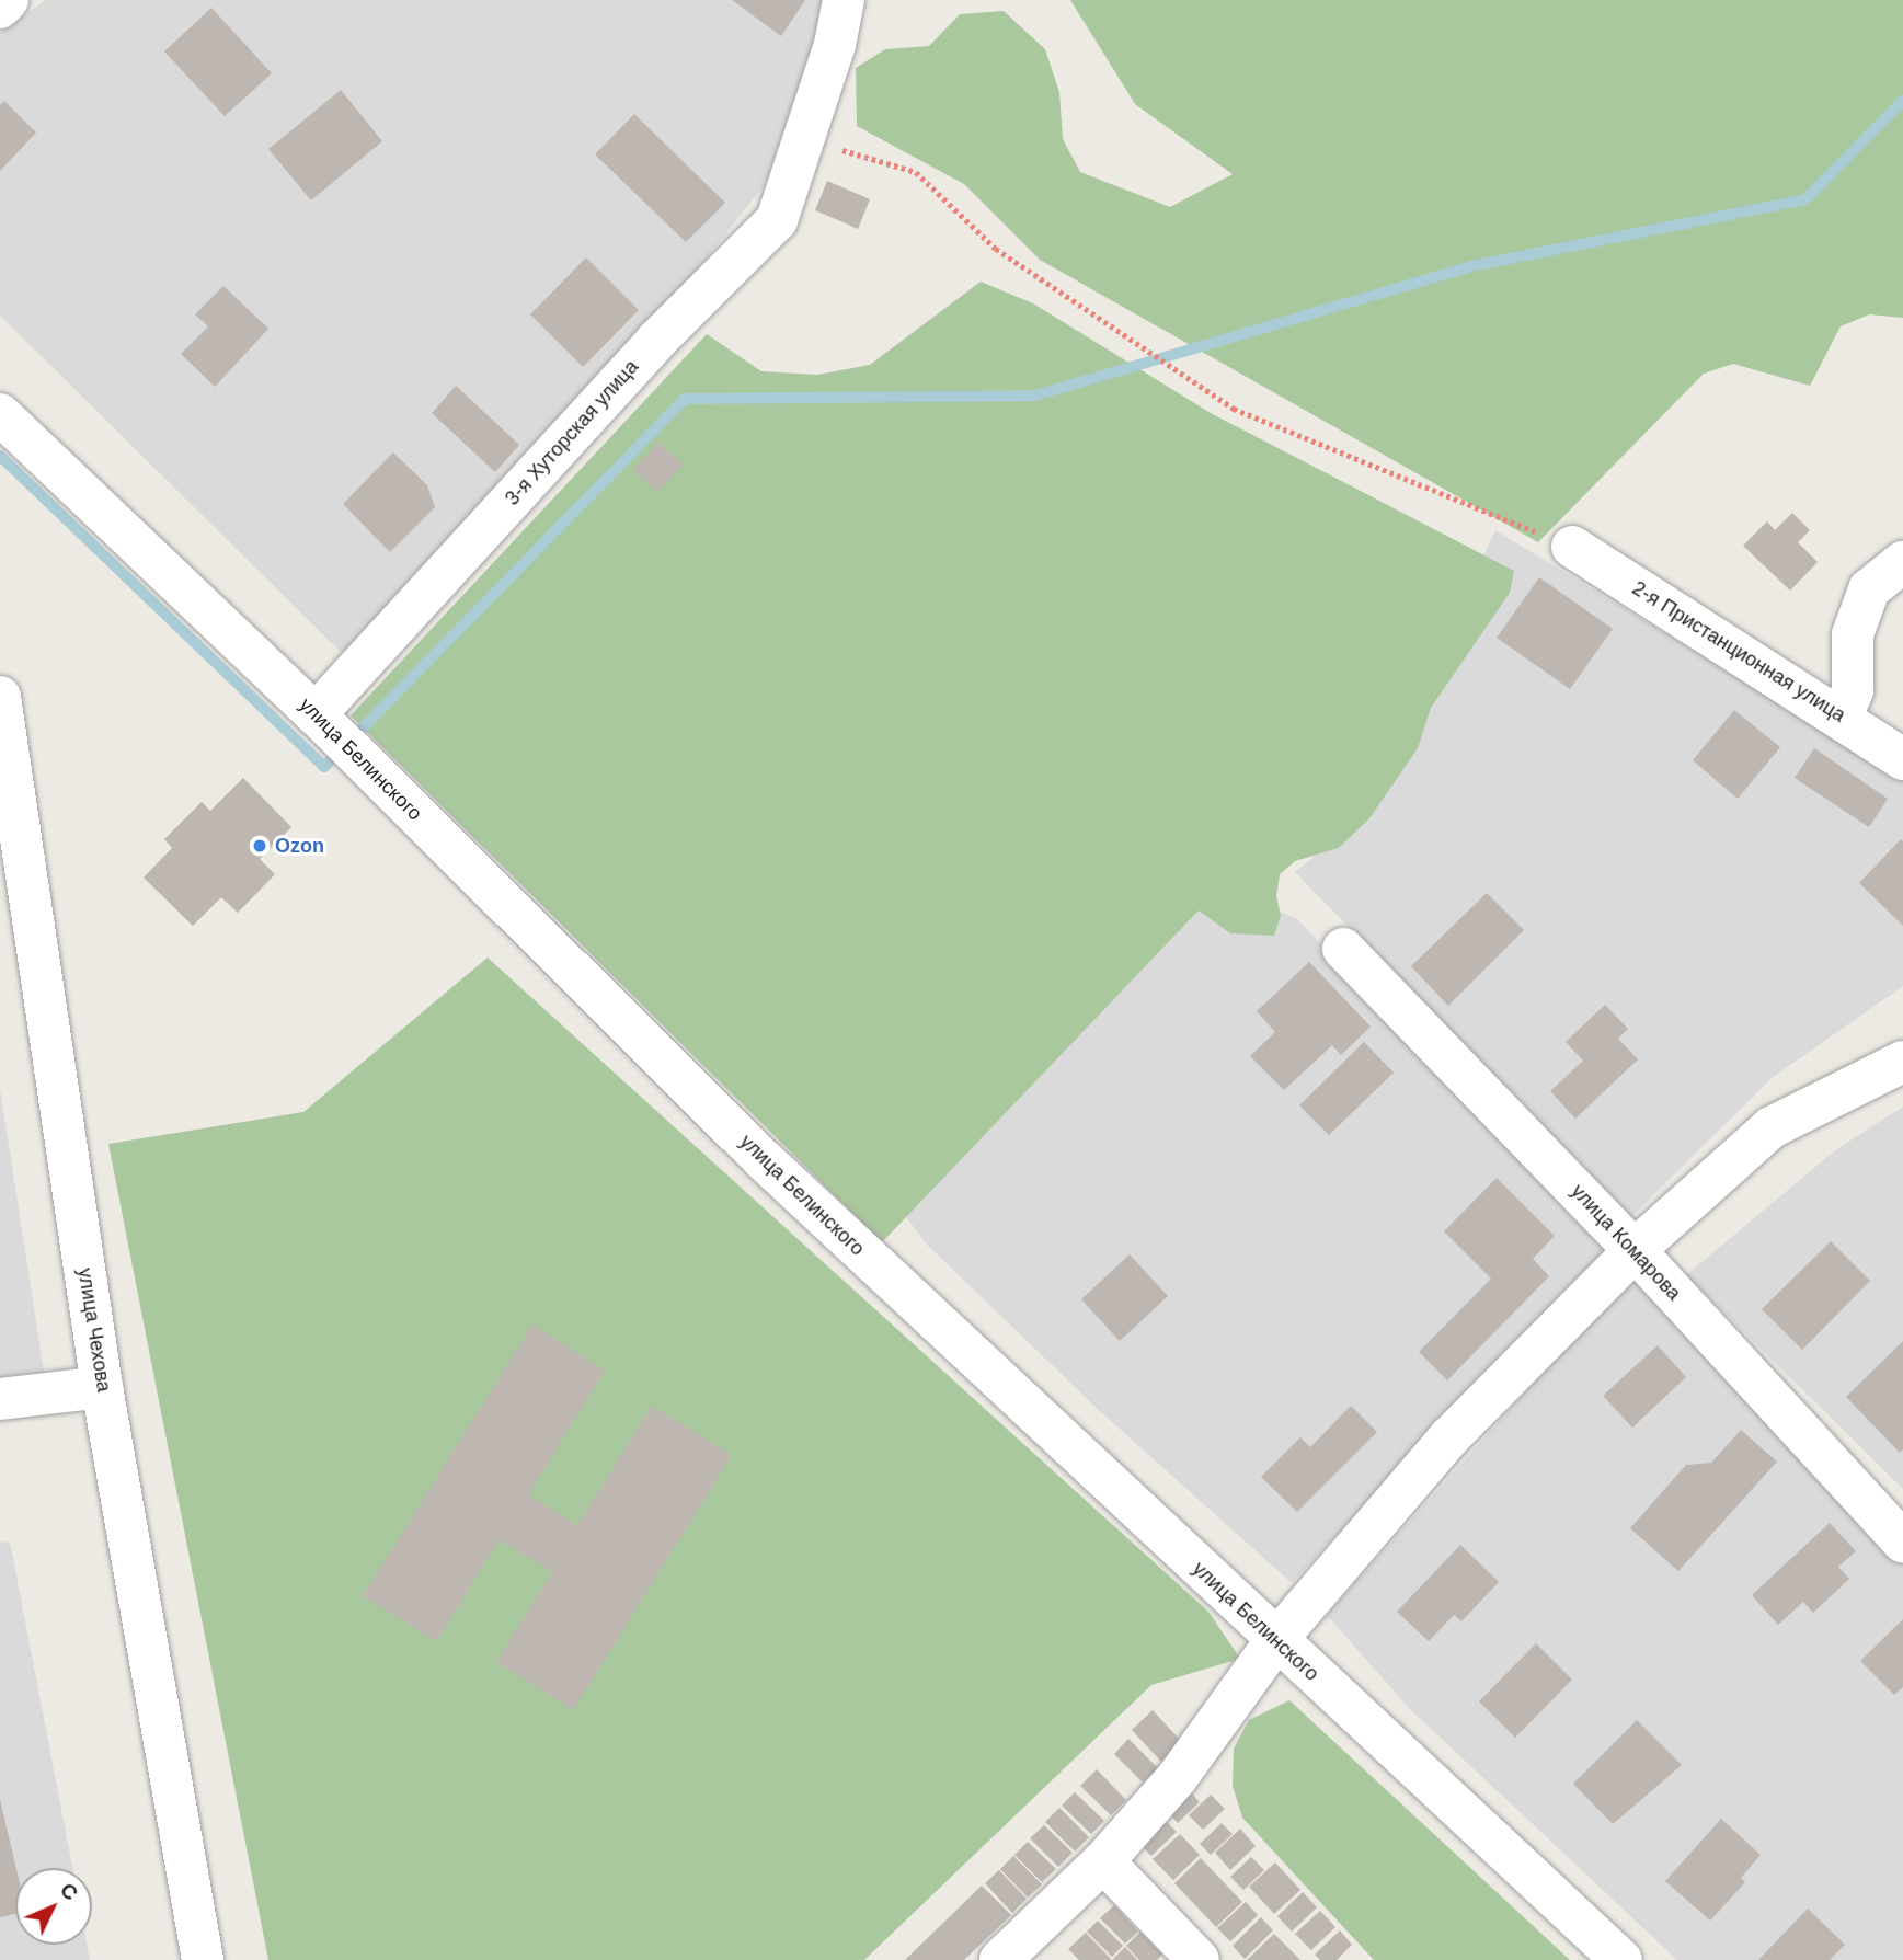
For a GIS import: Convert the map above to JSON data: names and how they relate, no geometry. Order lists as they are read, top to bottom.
{
  "streets": {
    "street": [
      "3-я Хуторская улица",
      "2-я Пристанционная улица",
      "улица Белинского",
      "улица Комарова",
      "улица Чехова"
    ]
  },
  "crossings": [
    ["3-я Хуторская улица", "улица Белинского"]
  ],
  "places": ["Ozon"],
  "north": "top right"
}
